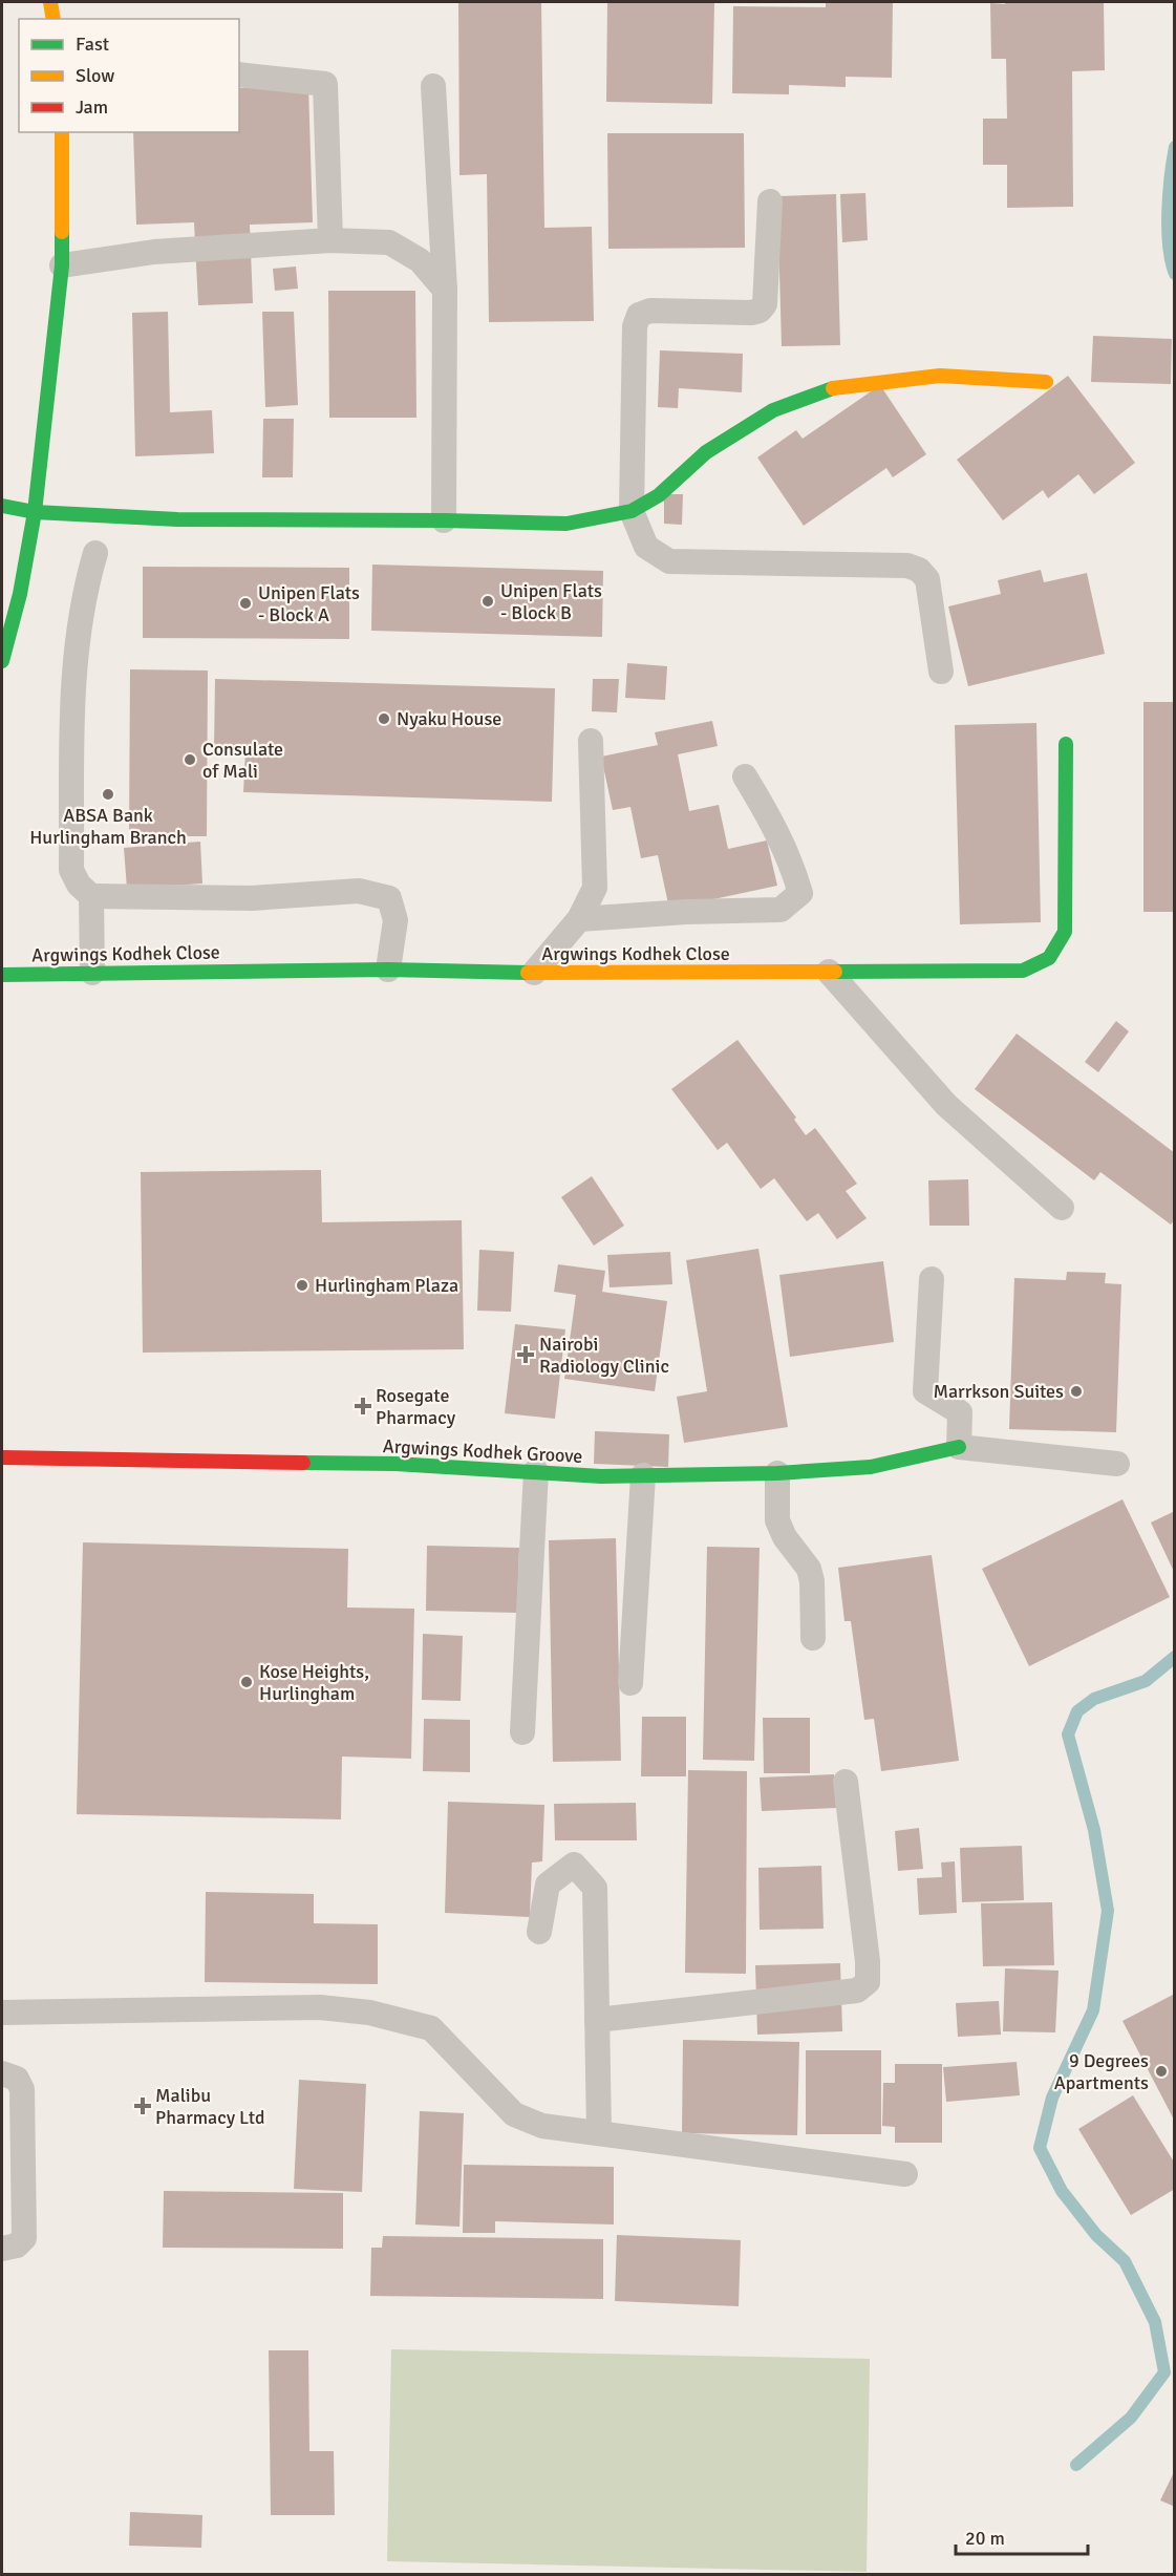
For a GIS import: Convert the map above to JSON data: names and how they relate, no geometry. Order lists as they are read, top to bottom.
{
  "streets": {
    "street": ["Argwings Kodhek Close", "Argwings Kodhek Groove"]
  },
  "places": {
    "other": [
      "Unipen Flats - Block B",
      "Unipen Flats - Block A",
      "Nyaku House",
      "Consulate of Mali",
      "ABSA Bank Hurlingham Branch",
      "Hurlingham Plaza",
      "Marrkson Suites",
      "Kose Heights, Hurlingham",
      "9 Degrees Apartments"
    ],
    "health": ["Nairobi Radiology Clinic", "Rosegate Pharmacy", "Malibu Pharmacy Ltd"]
  },
  "legend": ["Fast", "Slow", "Jam"],
  "scale_bar": "20 m"
}
